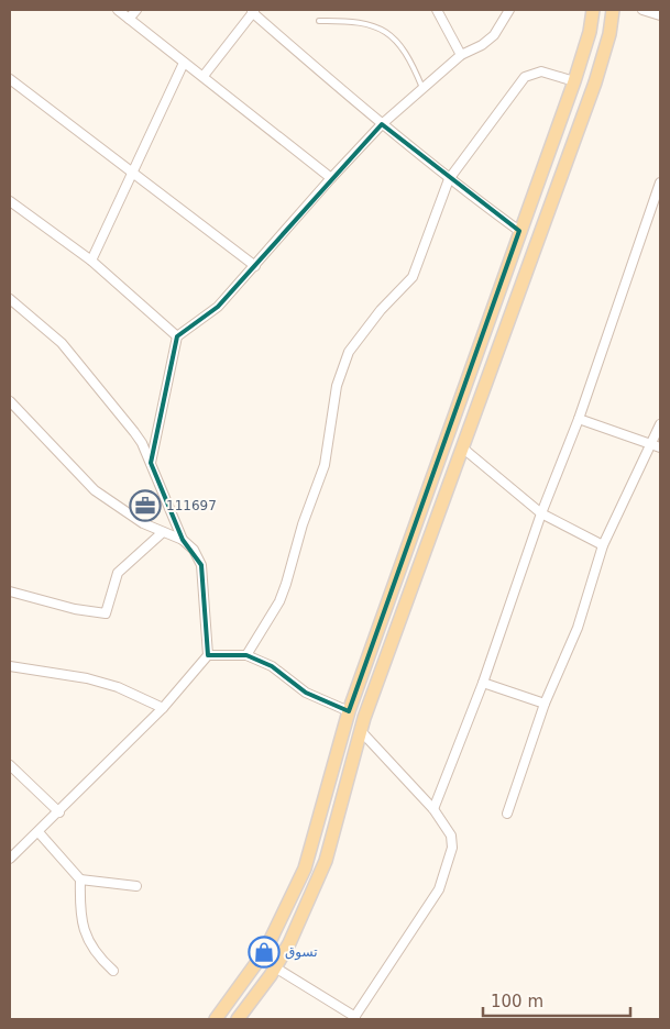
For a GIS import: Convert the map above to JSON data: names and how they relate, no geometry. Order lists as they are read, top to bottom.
{
  "places": {
    "office": ["111697"],
    "shop": ["تسوق"]
  },
  "scale_bar": "100 m"
}
